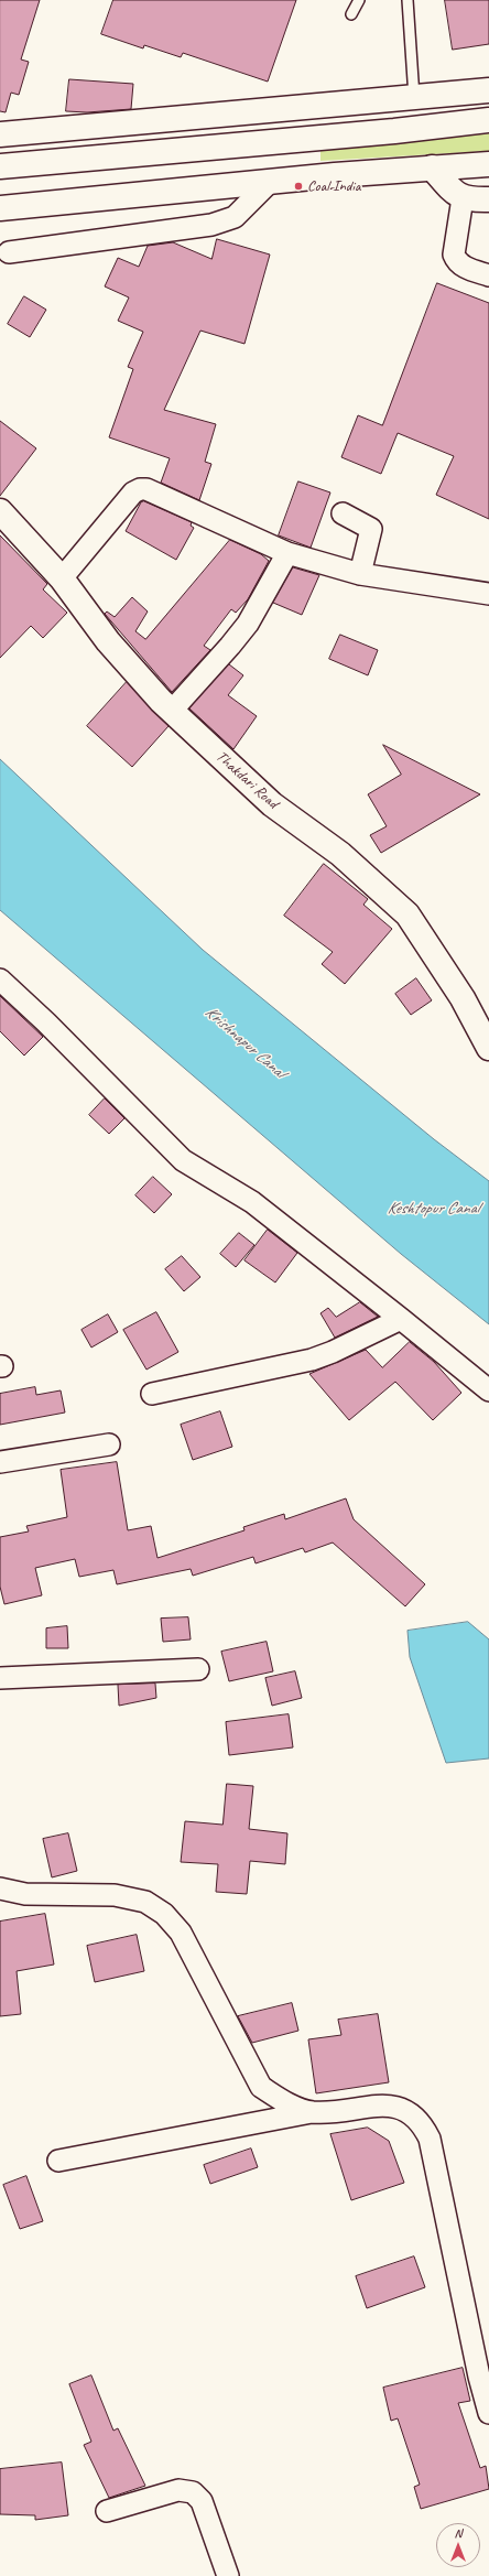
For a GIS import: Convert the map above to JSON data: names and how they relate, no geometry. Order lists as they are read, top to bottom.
{
  "streets": {
    "street": ["Thakdari Road"]
  },
  "water": ["Krishnapur Canal", "Keshtopur Canal"],
  "places": ["Coal India"],
  "north": "top"
}
